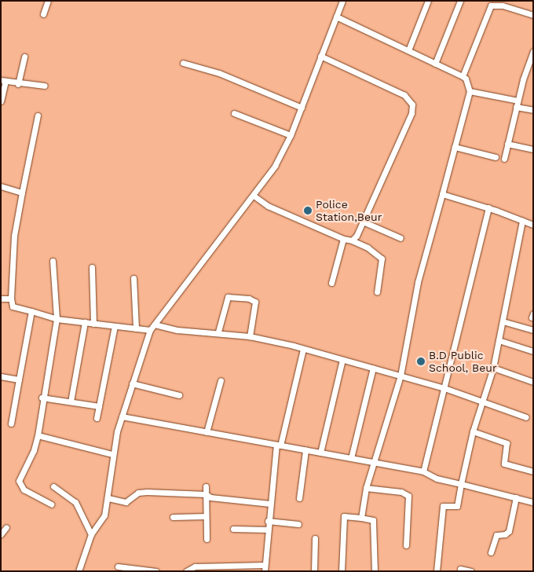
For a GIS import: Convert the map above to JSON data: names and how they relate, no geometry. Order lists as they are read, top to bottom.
{
  "places": ["Police Station,Beur", "B.D Public School, Beur"]
}
